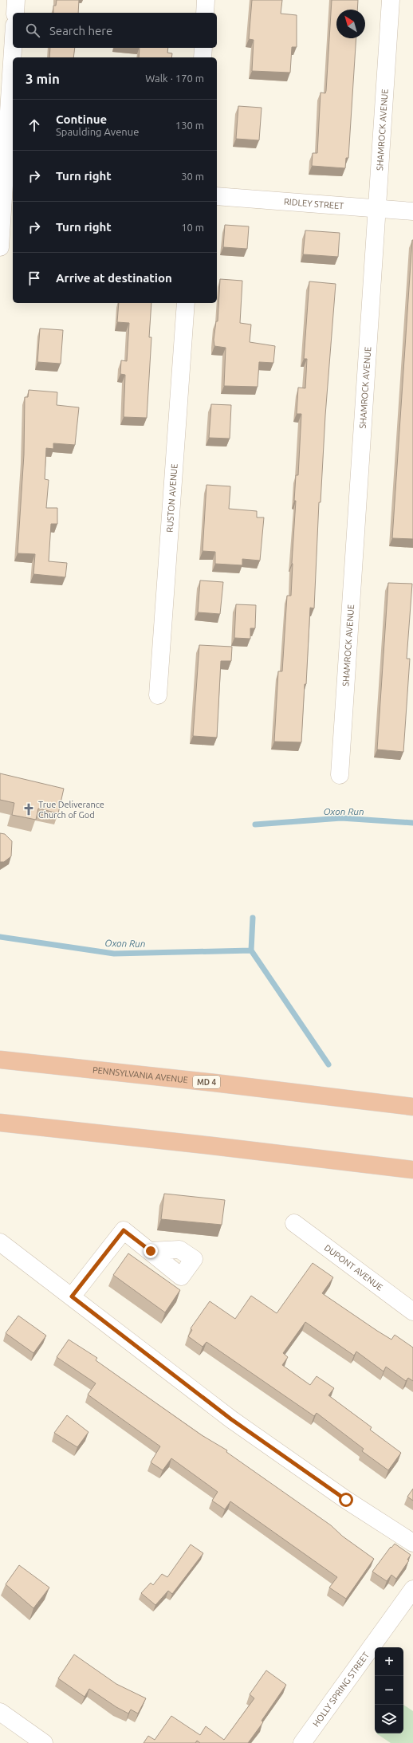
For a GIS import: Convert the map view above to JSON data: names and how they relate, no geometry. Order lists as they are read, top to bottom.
{
  "streets": {
    "highway": ["PENNSYLVANIA AVENUE", "MD 4"],
    "street": [
      "SHAMROCK AVENUE",
      "RIDLEY STREET",
      "RUSTON AVENUE",
      "DUPONT AVENUE",
      "HOLLY SPRING STREET"
    ]
  },
  "crossings": [
    ["SHAMROCK AVENUE", "RIDLEY STREET"]
  ],
  "water": ["Oxon Run"],
  "places": {
    "church": ["True Deliverance Church of God"]
  },
  "north": "top left",
  "page": {
    "search": "Search here",
    "heading": ["3 min", "Walk · 170 m"],
    "list": [
      ["Continue", "Spaulding Avenue", "130 m"],
      ["Turn right", "30 m"],
      ["Turn right", "10 m"],
      "Arrive at destination"
    ],
    "map_buttons": ["+", "−"]
  }
}
